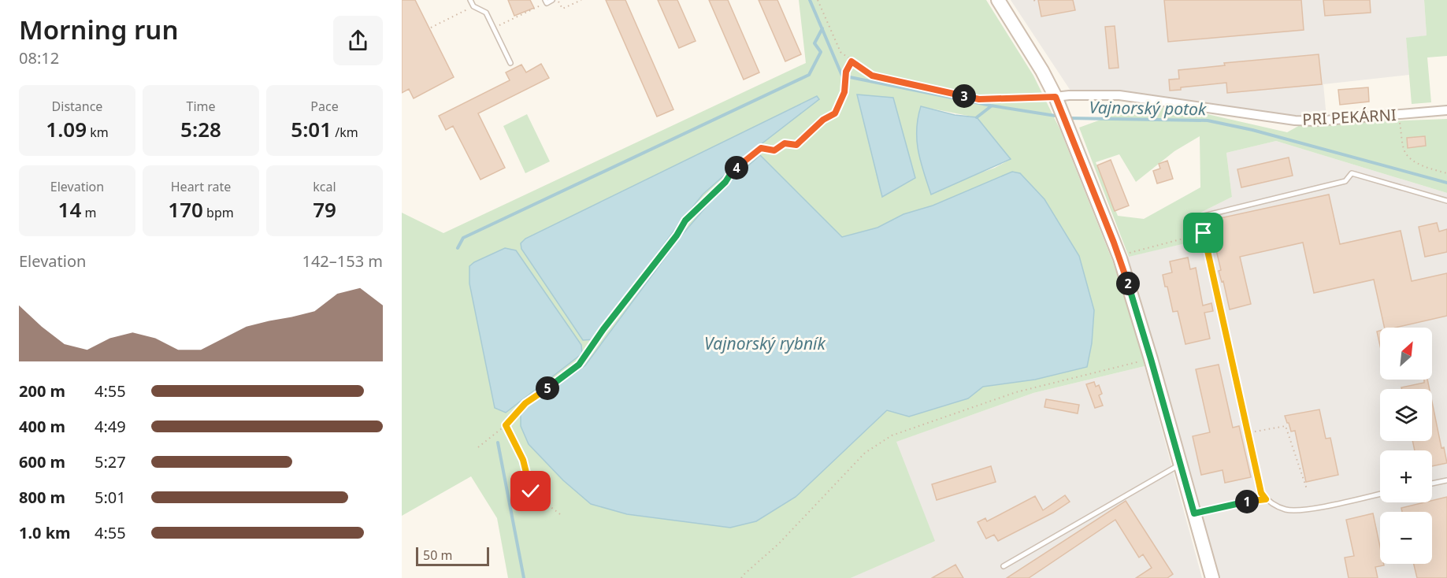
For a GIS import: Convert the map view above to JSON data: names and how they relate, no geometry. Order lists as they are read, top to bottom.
{
  "streets": {
    "street": ["PRI PEKÁRNI"]
  },
  "water": ["Vajnorský potok", "Vajnorský rybník"],
  "scale_bar": "50 m",
  "north": "top right",
  "page": {
    "heading": ["Morning run", "08:12"],
    "stats": [
      ["Distance", "1.09 km"],
      ["Time", "5:28"],
      ["Pace", "5:01 /km"],
      ["Elevation", "14 m"],
      ["Heart rate", "170 bpm"],
      ["kcal", "79"]
    ],
    "pins": [
      "3",
      "4",
      "2",
      "5",
      "1"
    ],
    "chart": ["Elevation", "142–153 m"],
    "map_buttons": ["+", "−"],
    "list": [
      {
        "name": "200 m",
        "note": "4:55"
      },
      {
        "name": "400 m",
        "note": "4:49"
      },
      {
        "name": "600 m",
        "note": "5:27"
      },
      {
        "name": "800 m",
        "note": "5:01"
      },
      {
        "name": "1.0 km",
        "note": "4:55"
      }
    ],
    "scale": "50 m"
  }
}
